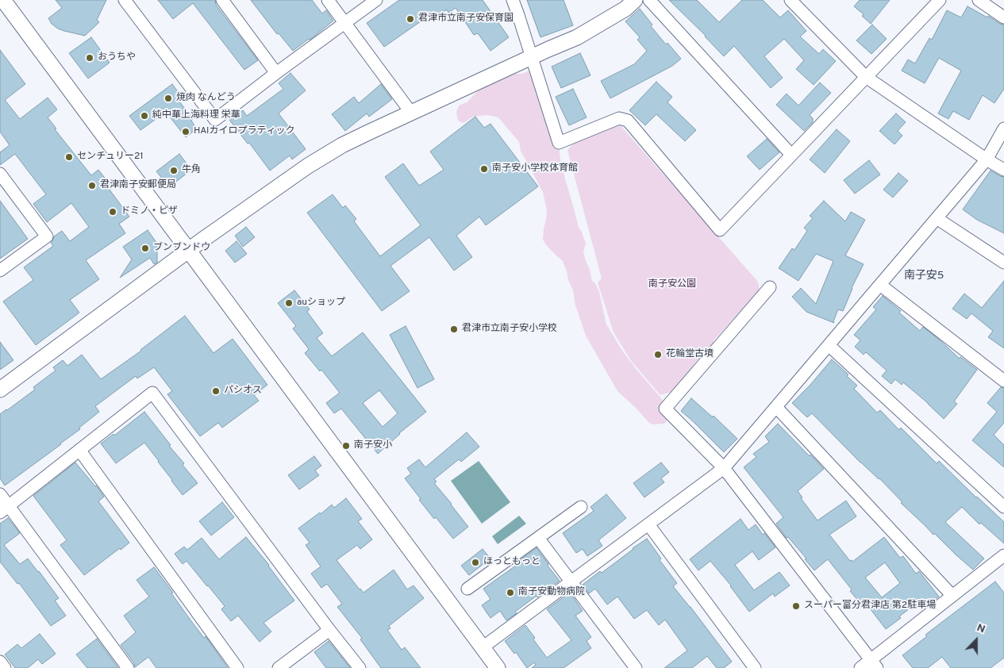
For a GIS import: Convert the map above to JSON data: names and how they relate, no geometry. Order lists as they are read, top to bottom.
{
  "districts": ["南子安5"],
  "parks": ["南子安公園"],
  "places": [
    "君津市立南子安保育園",
    "おうちや",
    "焼肉 なんどう",
    "純中華上海料理 栄華",
    "HAIカイロプラティック",
    "センチュリー21",
    "南子安小学校体育館",
    "牛角",
    "君津南子安郵便局",
    "ドミノ・ピザ",
    "ブンブンドウ",
    "auショップ",
    "君津市立南子安小学校",
    "花輪堂古墳",
    "パシオス",
    "南子安小",
    "ほっともっと",
    "南子安動物病院",
    "スーパー富分君津店 第2駐車場"
  ],
  "north": "top"
}
